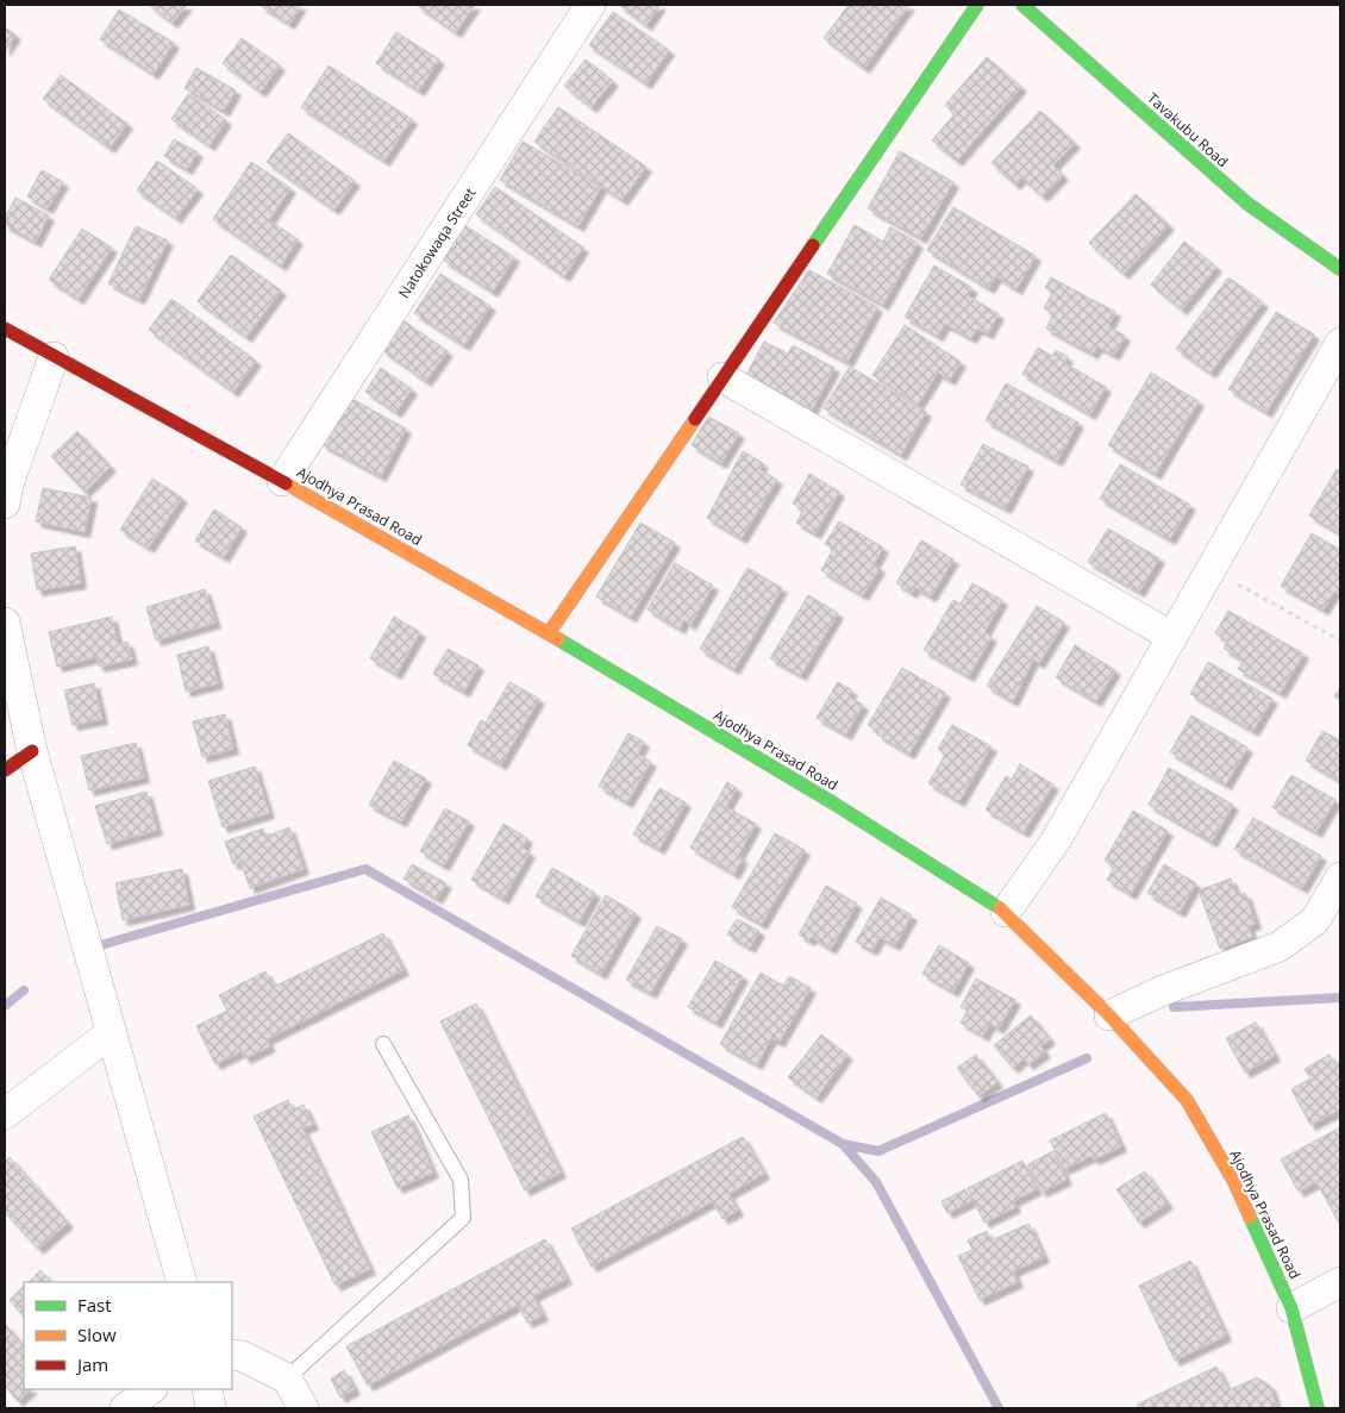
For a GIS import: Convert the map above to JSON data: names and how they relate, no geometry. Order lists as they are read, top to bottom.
{
  "streets": {
    "street": ["Tavakubu Road", "Natokowaqa Street", "Ajodhya Prasad Road"]
  },
  "crossings": [
    ["Natokowaqa Street", "Ajodhya Prasad Road"]
  ],
  "legend": ["Fast", "Slow", "Jam"]
}
